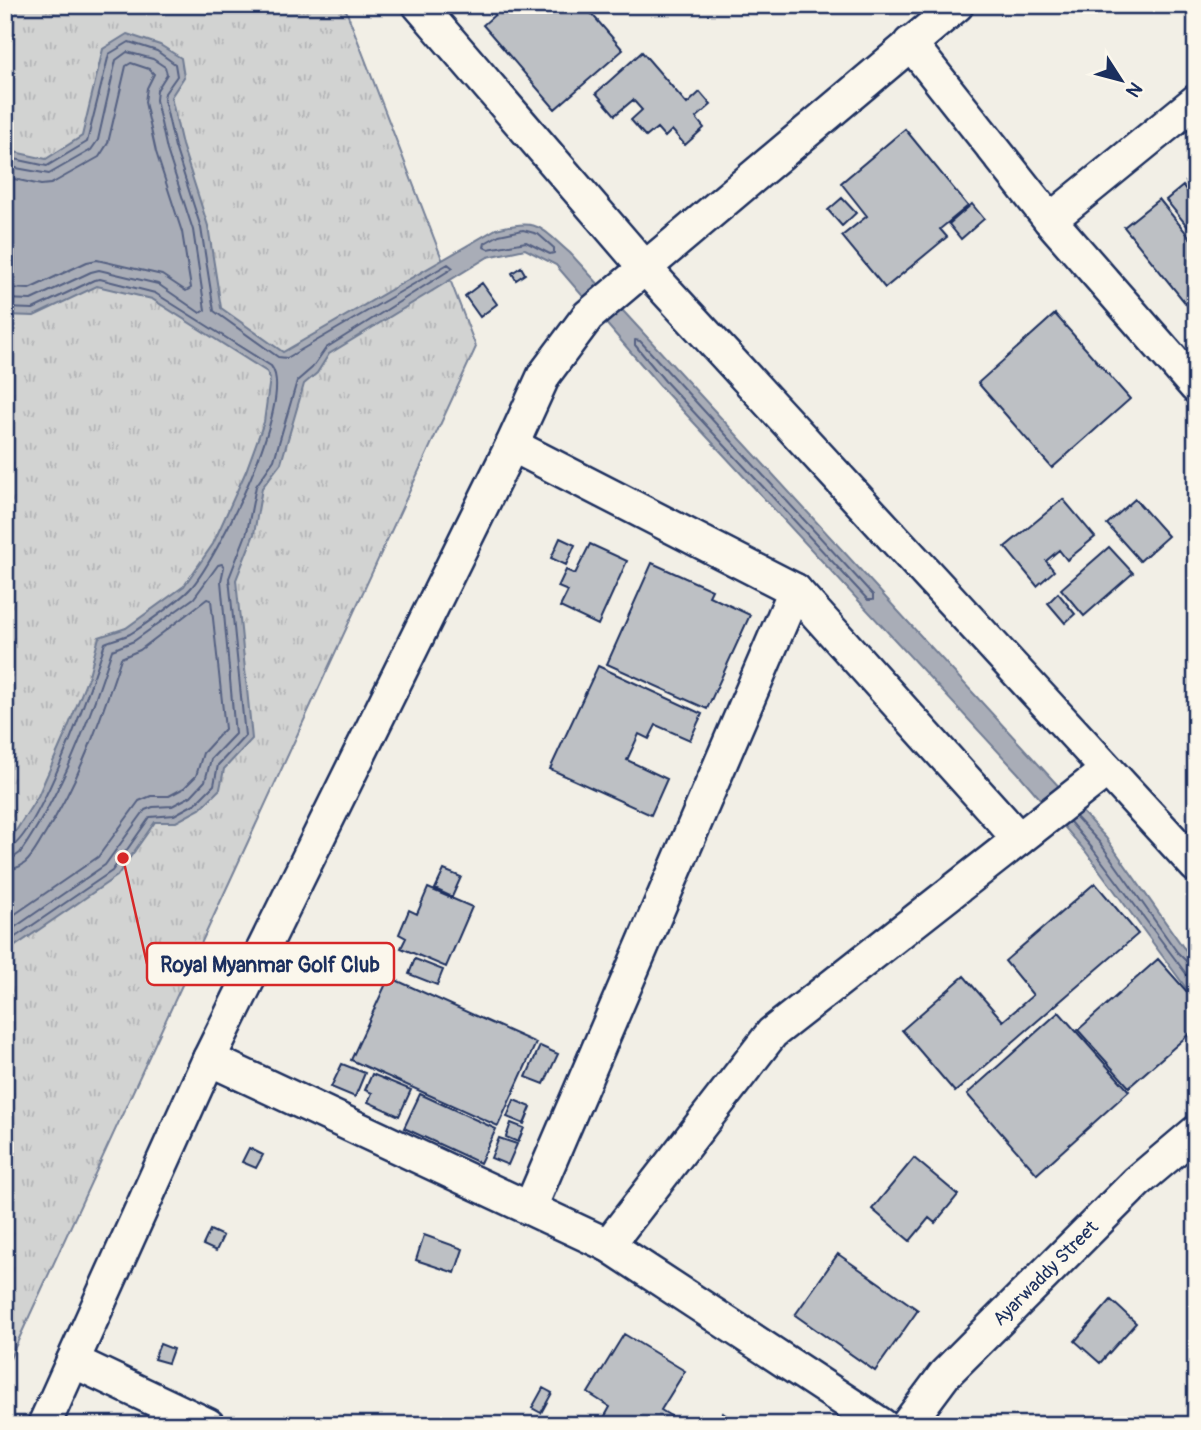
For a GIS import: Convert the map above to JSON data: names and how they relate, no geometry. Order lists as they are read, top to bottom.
{
  "streets": {
    "street": ["Ayarwaddy Street"]
  },
  "places": ["Royal Myanmar Golf Club"],
  "north": "bottom right"
}
